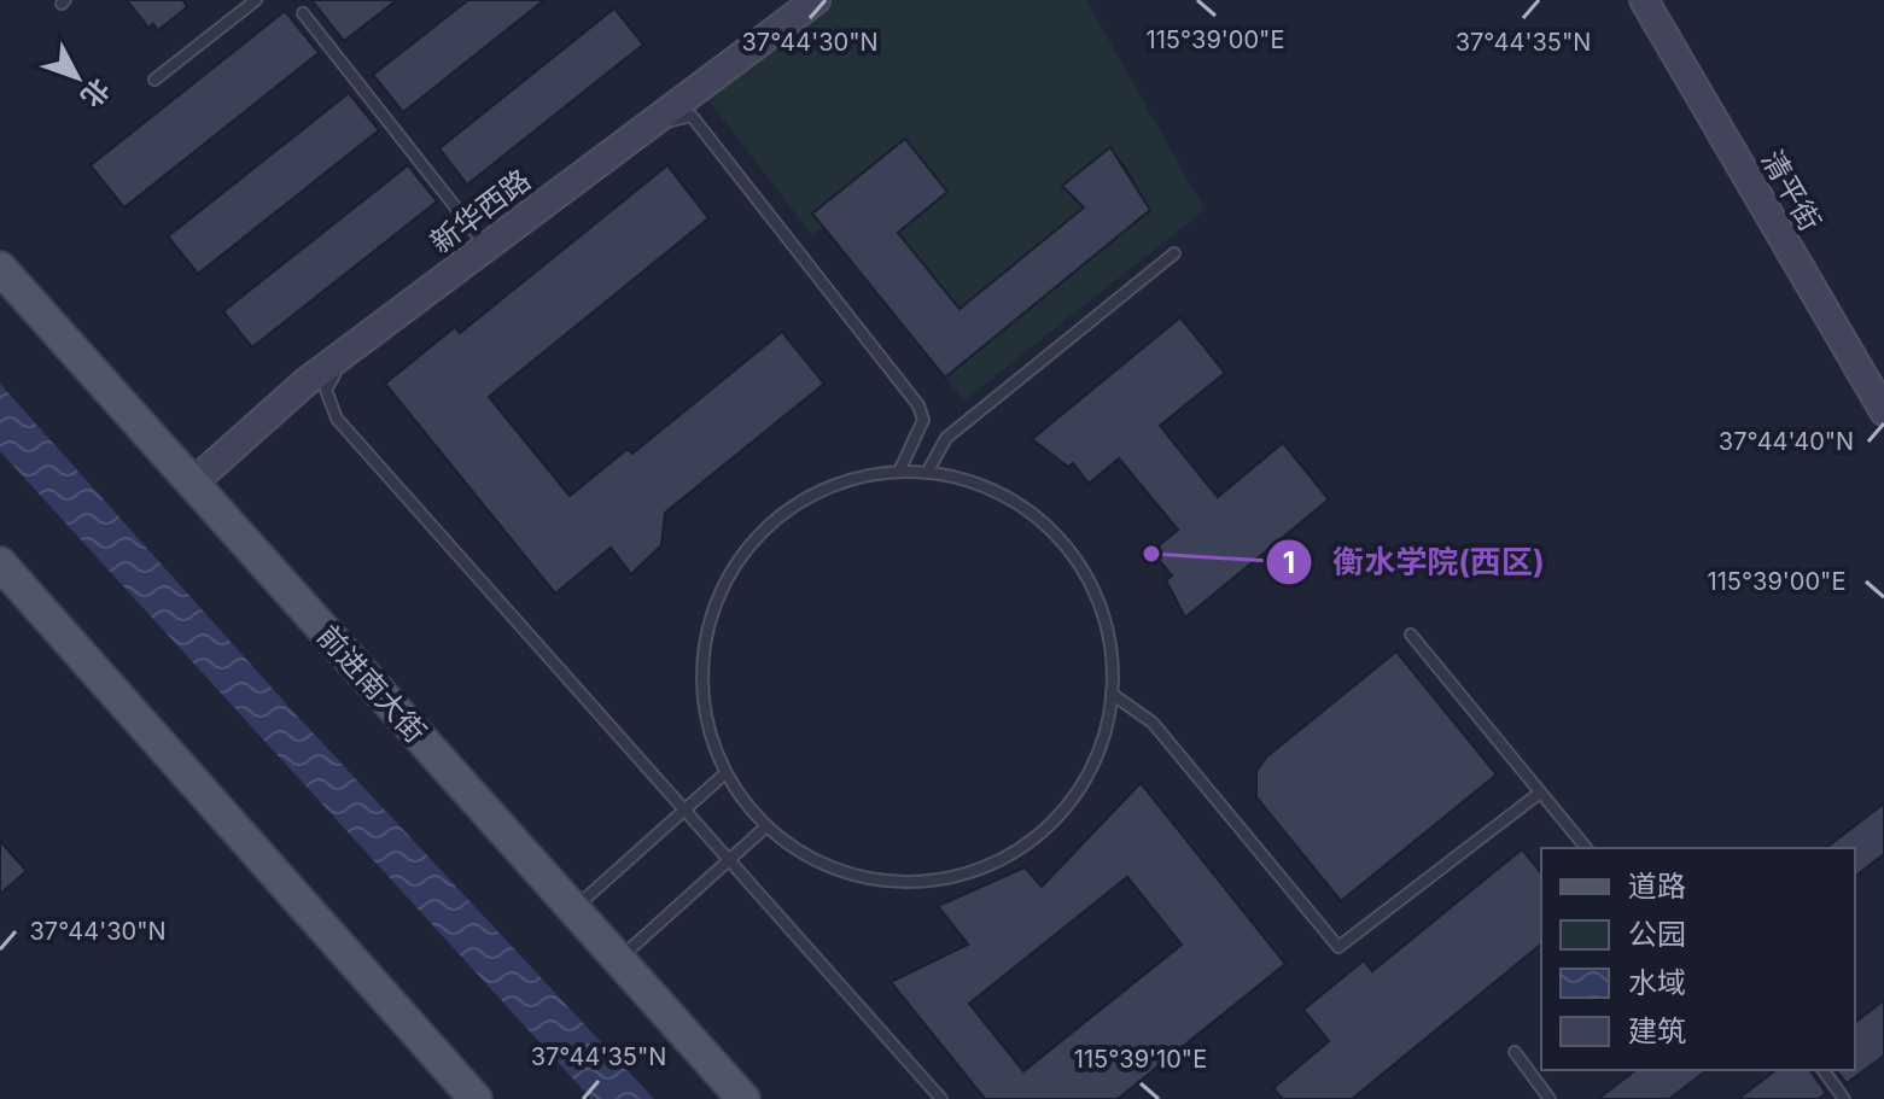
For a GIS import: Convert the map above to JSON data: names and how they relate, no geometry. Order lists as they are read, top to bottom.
{
  "streets": {
    "main road": ["前进南大街"],
    "street": ["清平街", "新华西路"]
  },
  "crossings": [
    ["新华西路", "前进南大街"]
  ],
  "places": ["衡水学院(西区)"],
  "legend": [
    "道路",
    "公园",
    "水域",
    "建筑"
  ],
  "north": "bottom right",
  "coordinates": [
    "115°39'00\"E",
    "37°44'30\"N",
    "37°44'35\"N",
    "37°44'40\"N",
    "115°39'10\"E"
  ]
}
